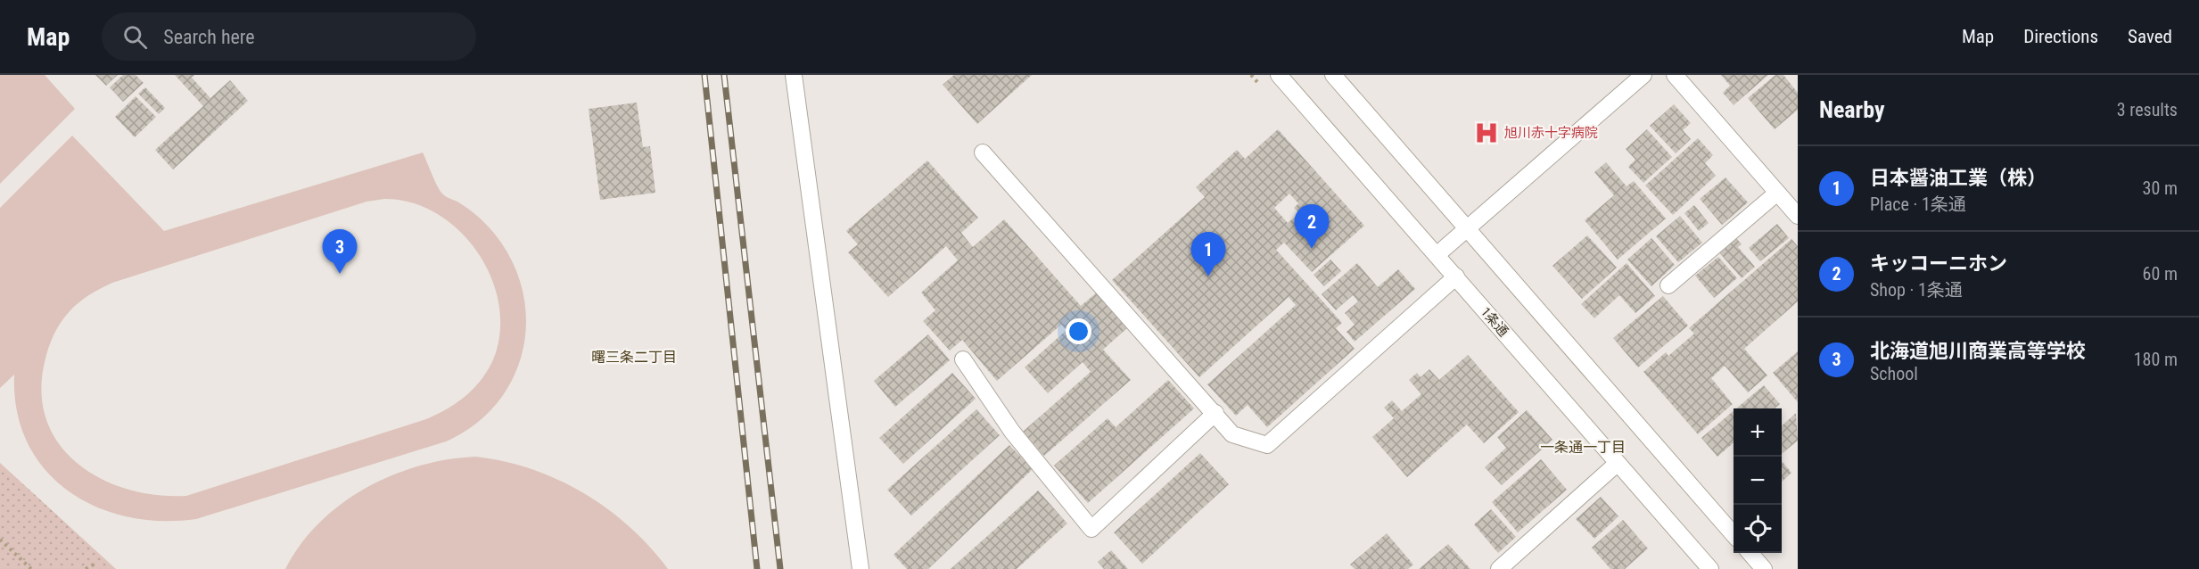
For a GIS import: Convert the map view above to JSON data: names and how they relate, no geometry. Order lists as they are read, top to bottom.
{
  "streets": {
    "street": ["1条通"]
  },
  "districts": ["曙三条二丁目", "一条通一丁目"],
  "places": {
    "hospital": ["旭川赤十字病院"]
  },
  "page": {
    "header": "Map",
    "search": "Search here",
    "nav": ["Map", "Directions", "Saved"],
    "heading": ["Nearby", "3 results"],
    "list": [
      {
        "mark": "1",
        "name": "日本醤油工業（株）",
        "note": "Place · 1条通",
        "value": "30 m"
      },
      {
        "mark": "2",
        "name": "キッコーニホン",
        "note": "Shop · 1条通",
        "value": "60 m"
      },
      {
        "mark": "3",
        "name": "北海道旭川商業高等学校",
        "note": "School",
        "value": "180 m"
      }
    ],
    "pins": ["2", "3", "1"],
    "map_buttons": ["+", "−"]
  }
}
